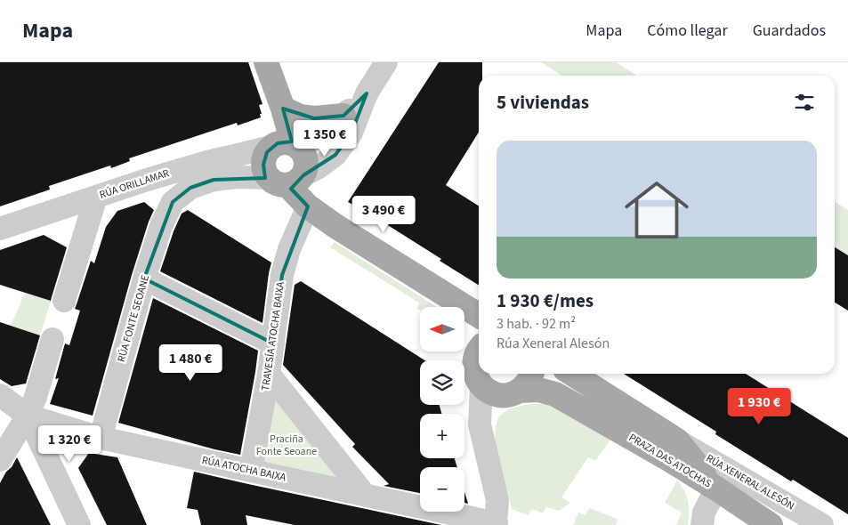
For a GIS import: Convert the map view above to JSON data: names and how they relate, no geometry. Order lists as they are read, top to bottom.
{
  "streets": {
    "main road": ["PRAZA DAS ATOCHAS"],
    "street": [
      "RÚA ORILLAMAR",
      "RÚA FONTE SEOANE",
      "TRAVESÍA ATOCHA BAIXA",
      "RÚA ATOCHA BAIXA",
      "RÚA XENERAL ALESÓN"
    ]
  },
  "crossings": [
    ["RÚA ORILLAMAR", "RÚA FONTE SEOANE"],
    ["RÚA FONTE SEOANE", "RÚA ATOCHA BAIXA"],
    ["TRAVESÍA ATOCHA BAIXA", "RÚA ATOCHA BAIXA"],
    ["PRAZA DAS ATOCHAS", "RÚA XENERAL ALESÓN"]
  ],
  "parks": ["Praciña Fonte Seoane"],
  "north": "left",
  "page": {
    "header": "Mapa",
    "nav": ["Mapa", "Cómo llegar", "Guardados"],
    "heading": "5 viviendas",
    "price": [
      "1 350 €",
      "3 490 €",
      "1 480 €",
      "1 930 €",
      "1 320 €"
    ],
    "list": [
      {
        "name": "1 930 €/mes",
        "note": "3 hab. · 92 m² · Rúa Xeneral Alesón"
      }
    ],
    "map_buttons": ["+", "−"]
  }
}
